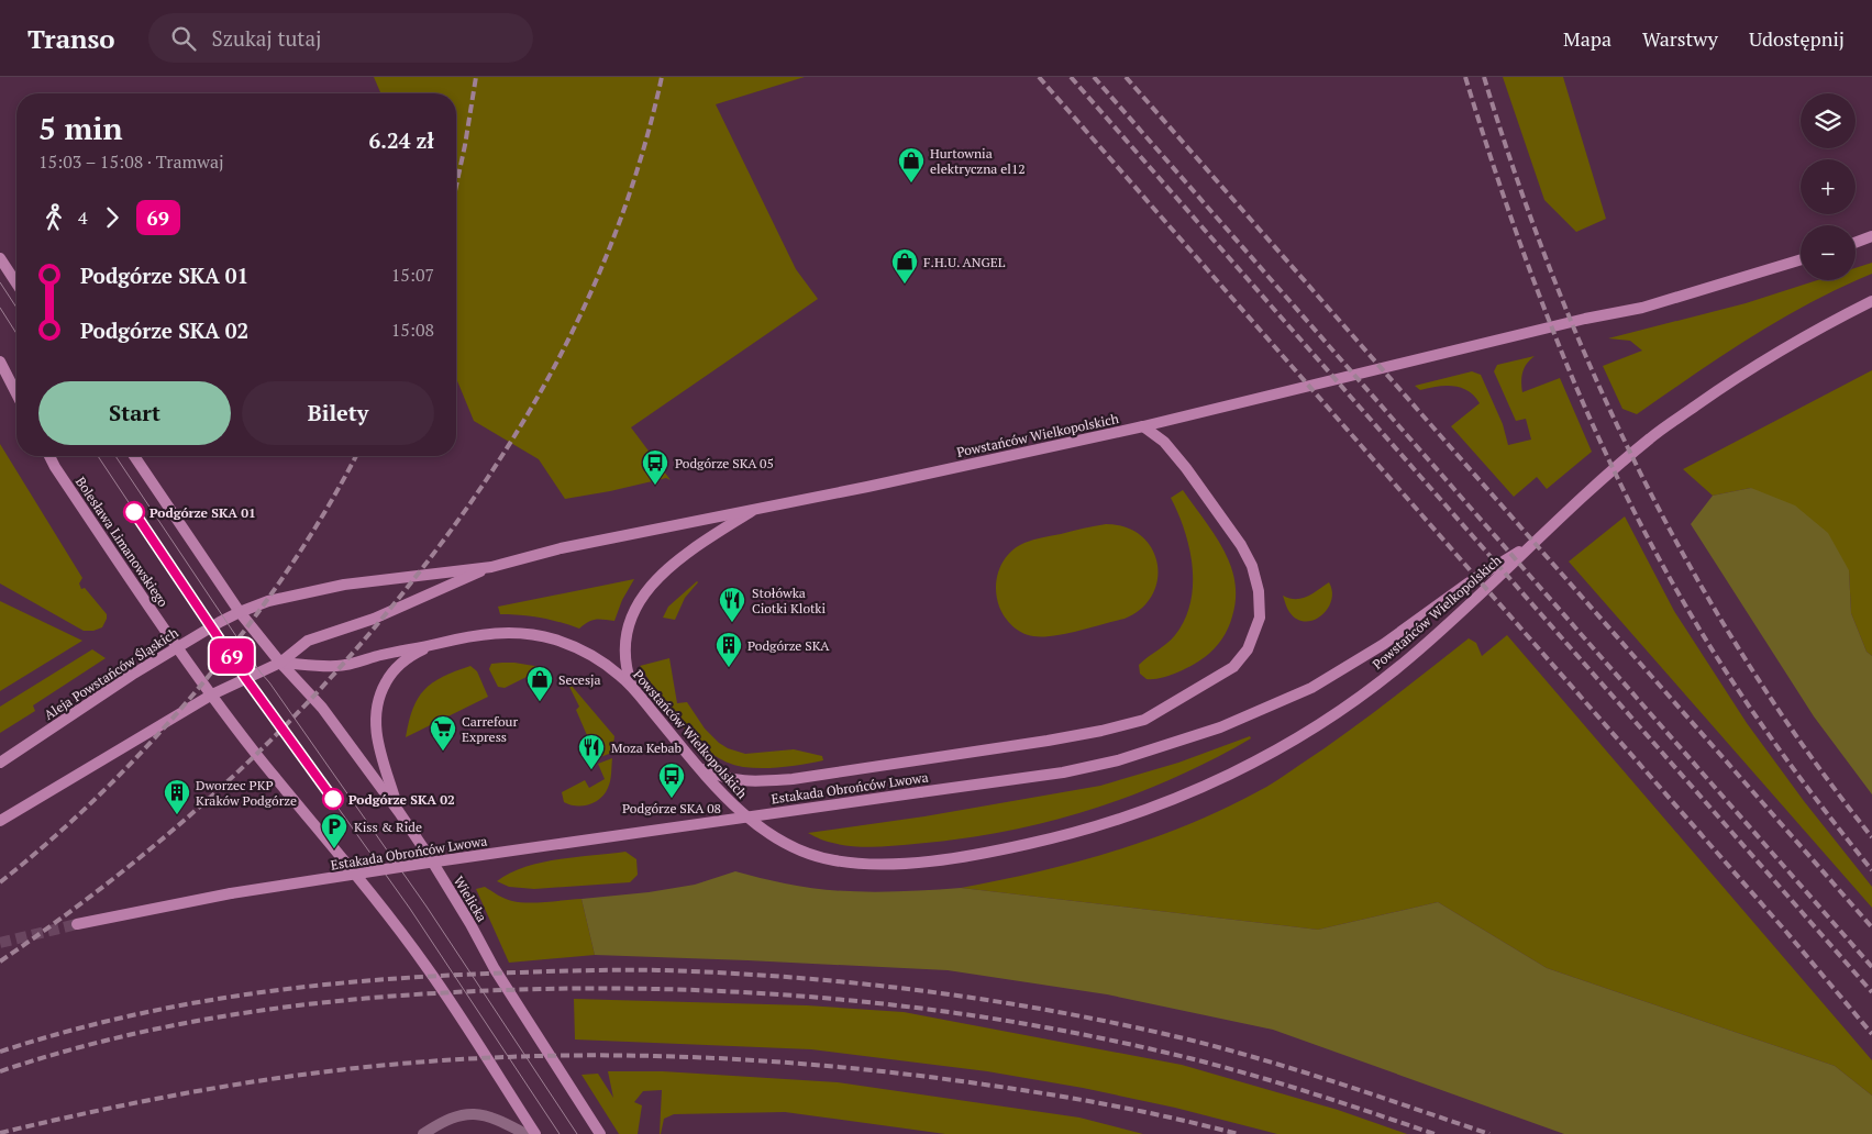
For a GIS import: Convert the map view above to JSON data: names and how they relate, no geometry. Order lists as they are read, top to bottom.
{
  "streets": {
    "main road": [
      "Powstańców Wielkopolskich",
      "Bolesława Limanowskiego",
      "Aleja Powstańców Śląskich",
      "Estakada Obrońców Lwowa",
      "Wielicka"
    ]
  },
  "crossings": [
    ["Powstańców Wielkopolskich", "Aleja Powstańców Śląskich"],
    ["Powstańców Wielkopolskich", "Estakada Obrońców Lwowa"],
    ["Powstańców Wielkopolskich", "Wielicka"],
    ["Bolesława Limanowskiego", "Aleja Powstańców Śląskich"],
    ["Aleja Powstańców Śląskich", "Wielicka"]
  ],
  "places": {
    "shop": ["Hurtownia elektryczna el12", "F.H.U. ANGEL", "Secesja"],
    "bus stop": ["Podgórze SKA 05", "Podgórze SKA 08"],
    "other": ["Podgórze SKA 01", "Podgórze SKA 02"],
    "restaurant": ["Stołówka Ciotki Klotki", "Moza Kebab"],
    "building": ["Podgórze SKA", "Dworzec PKP Kraków Podgórze"],
    "supermarket": ["Carrefour Express"],
    "parking": ["Kiss & Ride"]
  },
  "lines": ["tram line 69"],
  "page": {
    "header": "Transo",
    "search": "Szukaj tutaj",
    "nav": ["Mapa", "Warstwy", "Udostępnij"],
    "on_map": "69",
    "map_buttons": ["+", "−"],
    "heading": ["5 min", "15:03 – 15:08 · Tramwaj", "6.24 zł"],
    "legs": ["4", "69"],
    "list": [
      {
        "name": "Podgórze SKA 01",
        "value": "15:07"
      },
      {
        "name": "Podgórze SKA 02",
        "value": "15:08"
      }
    ],
    "buttons": ["Start", "Bilety"]
  }
}
